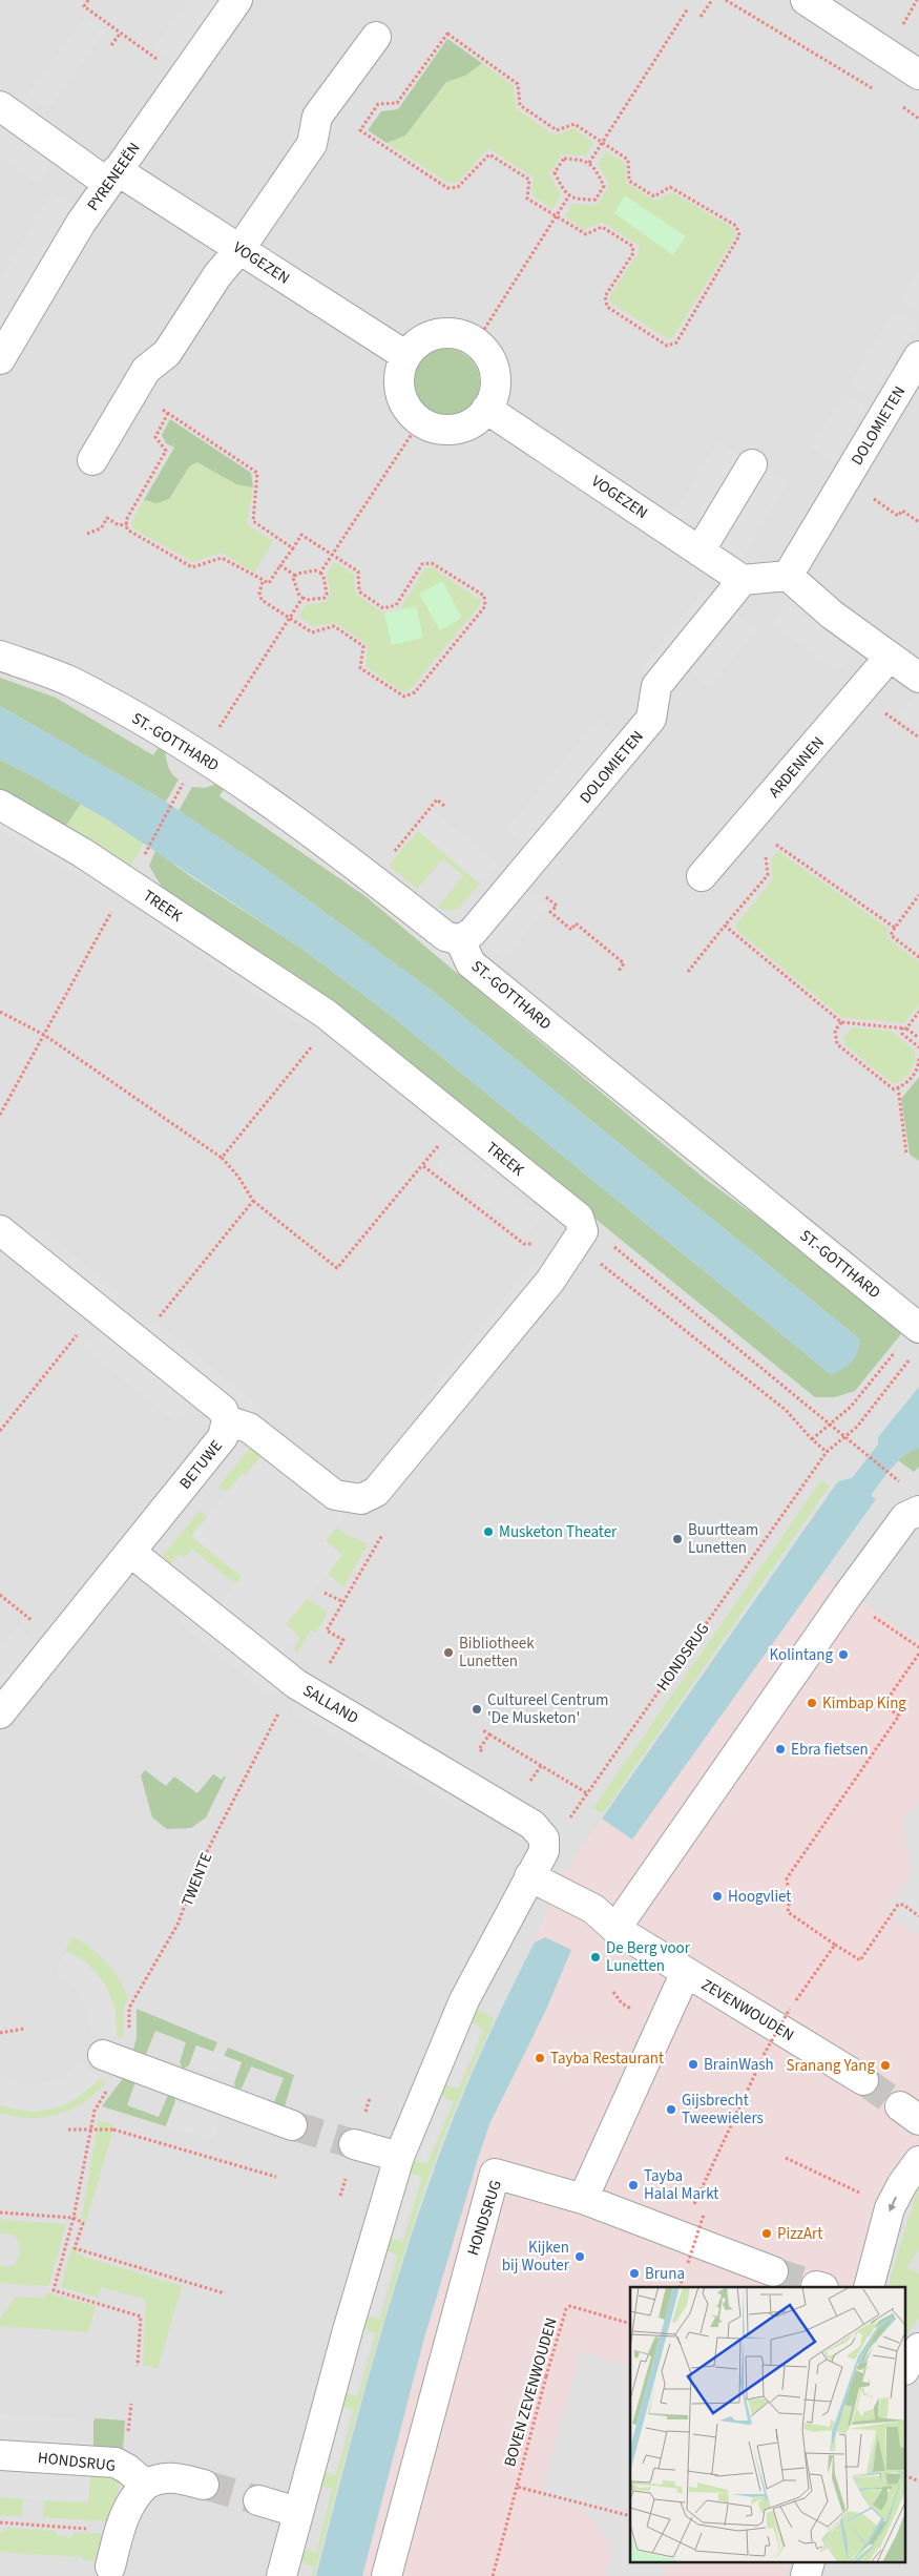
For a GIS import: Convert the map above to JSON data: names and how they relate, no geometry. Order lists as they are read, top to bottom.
{
  "streets": {
    "street": [
      "PYRENEEËN",
      "VOGEZEN",
      "DOLOMIETEN",
      "ST.-GOTTHARD",
      "ARDENNEN",
      "TREEK",
      "BETUWE",
      "HONDSRUG",
      "SALLAND",
      "ZEVENWOUDEN"
    ],
    "path": ["TWENTE", "BOVEN ZEVENWOUDEN"]
  },
  "crossings": [
    ["PYRENEEËN", "VOGEZEN"],
    ["VOGEZEN", "DOLOMIETEN"],
    ["DOLOMIETEN", "ST.-GOTTHARD"],
    ["ST.-GOTTHARD", "HONDSRUG"],
    ["BETUWE", "SALLAND"],
    ["HONDSRUG", "SALLAND"],
    ["SALLAND", "TWENTE"]
  ],
  "places": [
    "Musketon Theater",
    "Buurtteam Lunetten",
    "Bibliotheek Lunetten",
    "Kolintang",
    "Kimbap King",
    "Cultureel Centrum 'De Musketon'",
    "Ebra fietsen",
    "Hoogvliet",
    "De Berg voor Lunetten",
    "Tayba Restaurant",
    "BrainWash",
    "Sranang Yang",
    "Gijsbrecht Tweewielers",
    "Tayba Halal Markt",
    "PizzArt",
    "Kijken bij Wouter",
    "Bruna"
  ]
}
